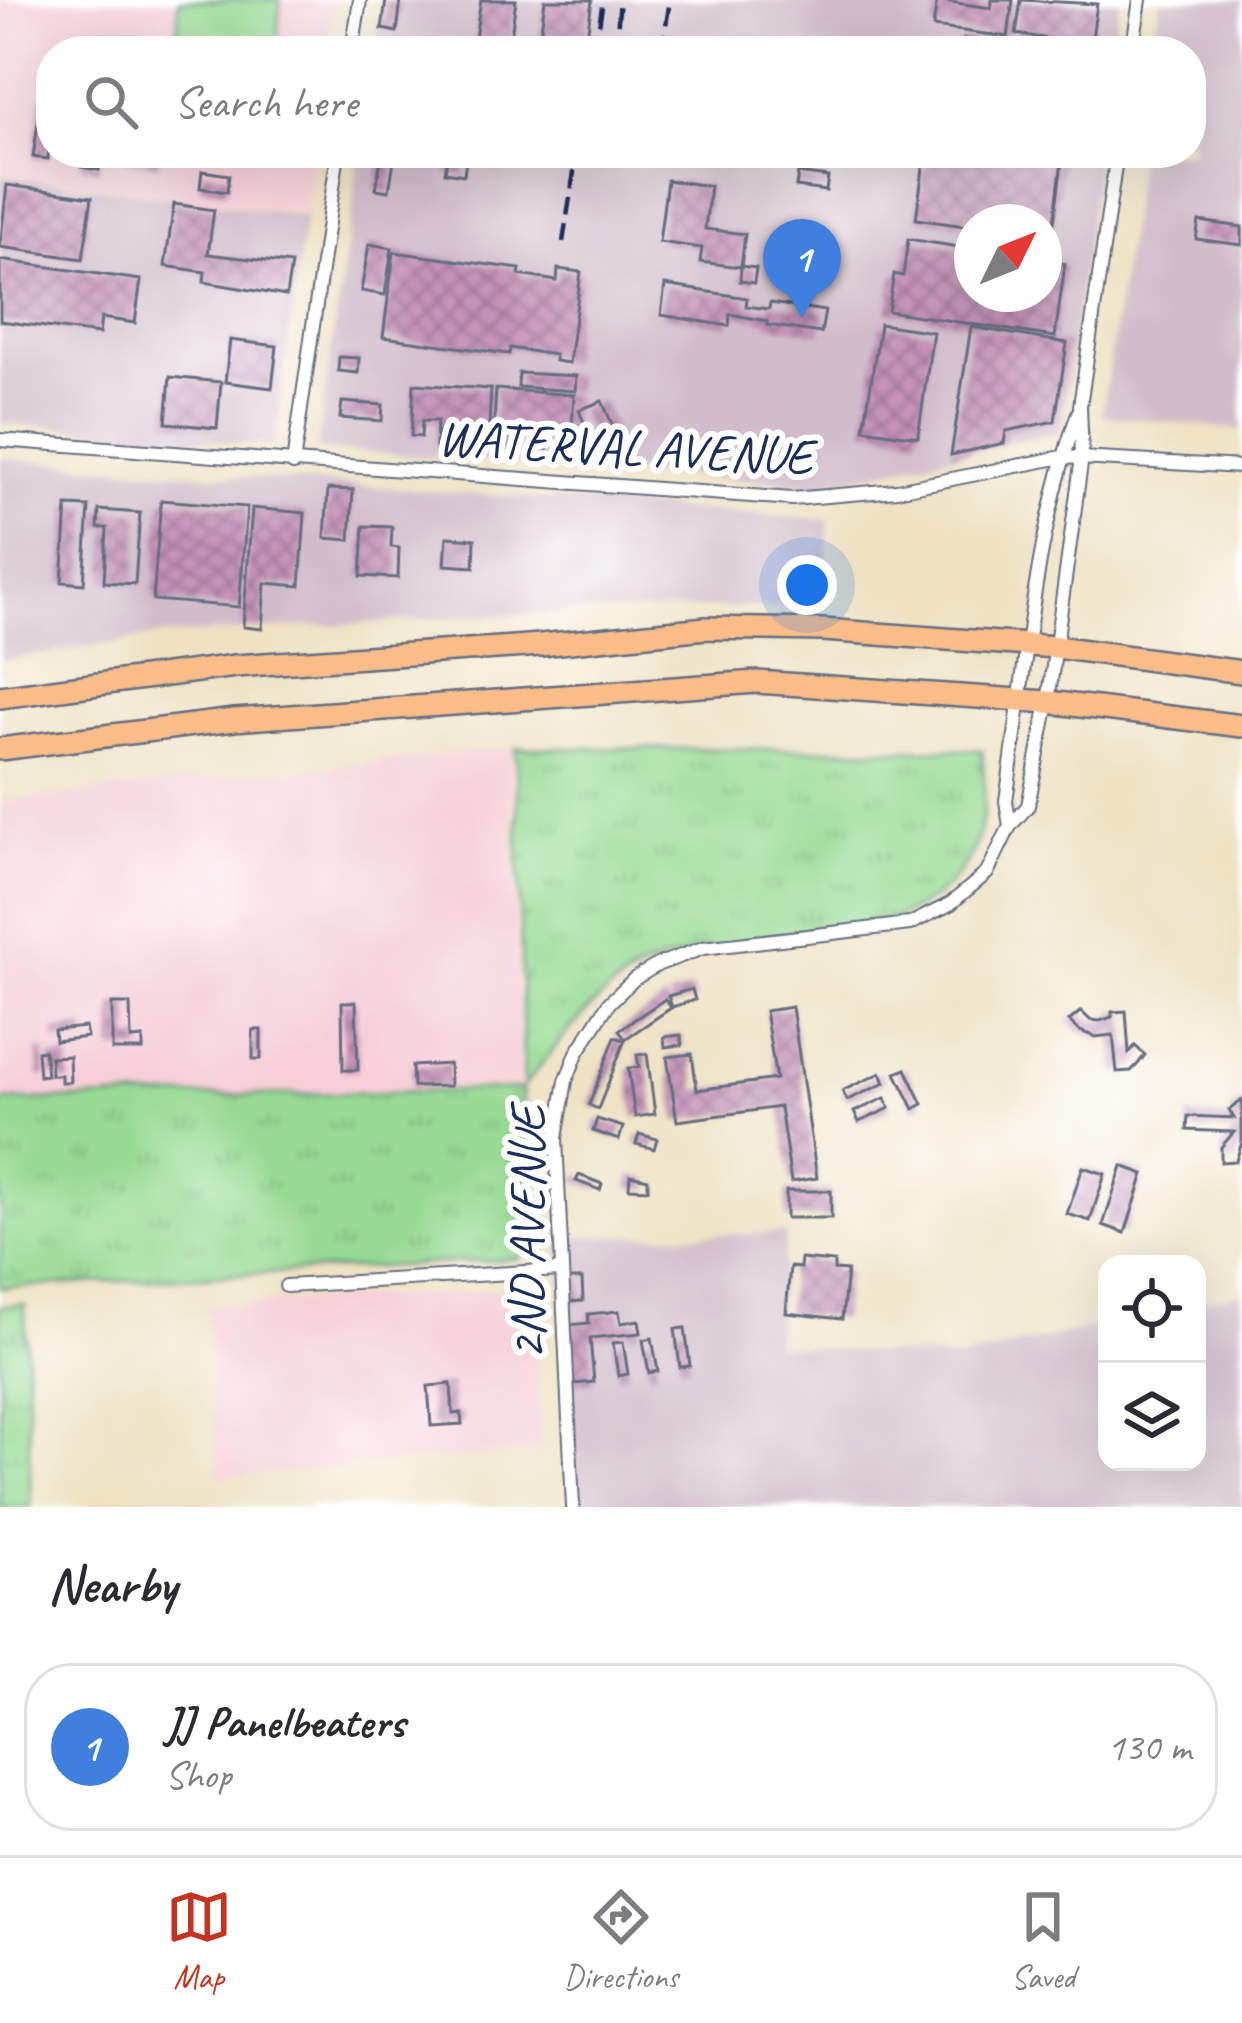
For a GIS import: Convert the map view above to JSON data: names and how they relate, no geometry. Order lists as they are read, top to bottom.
{
  "streets": {
    "street": ["WATERVAL AVENUE", "2ND AVENUE"]
  },
  "crossings": [
    ["WATERVAL AVENUE", "2ND AVENUE"]
  ],
  "north": "top right",
  "page": {
    "search": "Search here",
    "pins": "1",
    "heading": "Nearby",
    "list": [
      {
        "mark": "1",
        "name": "JJ Panelbeaters",
        "note": "Shop",
        "value": "130 m"
      }
    ],
    "nav": ["Map", "Directions", "Saved"]
  }
}
